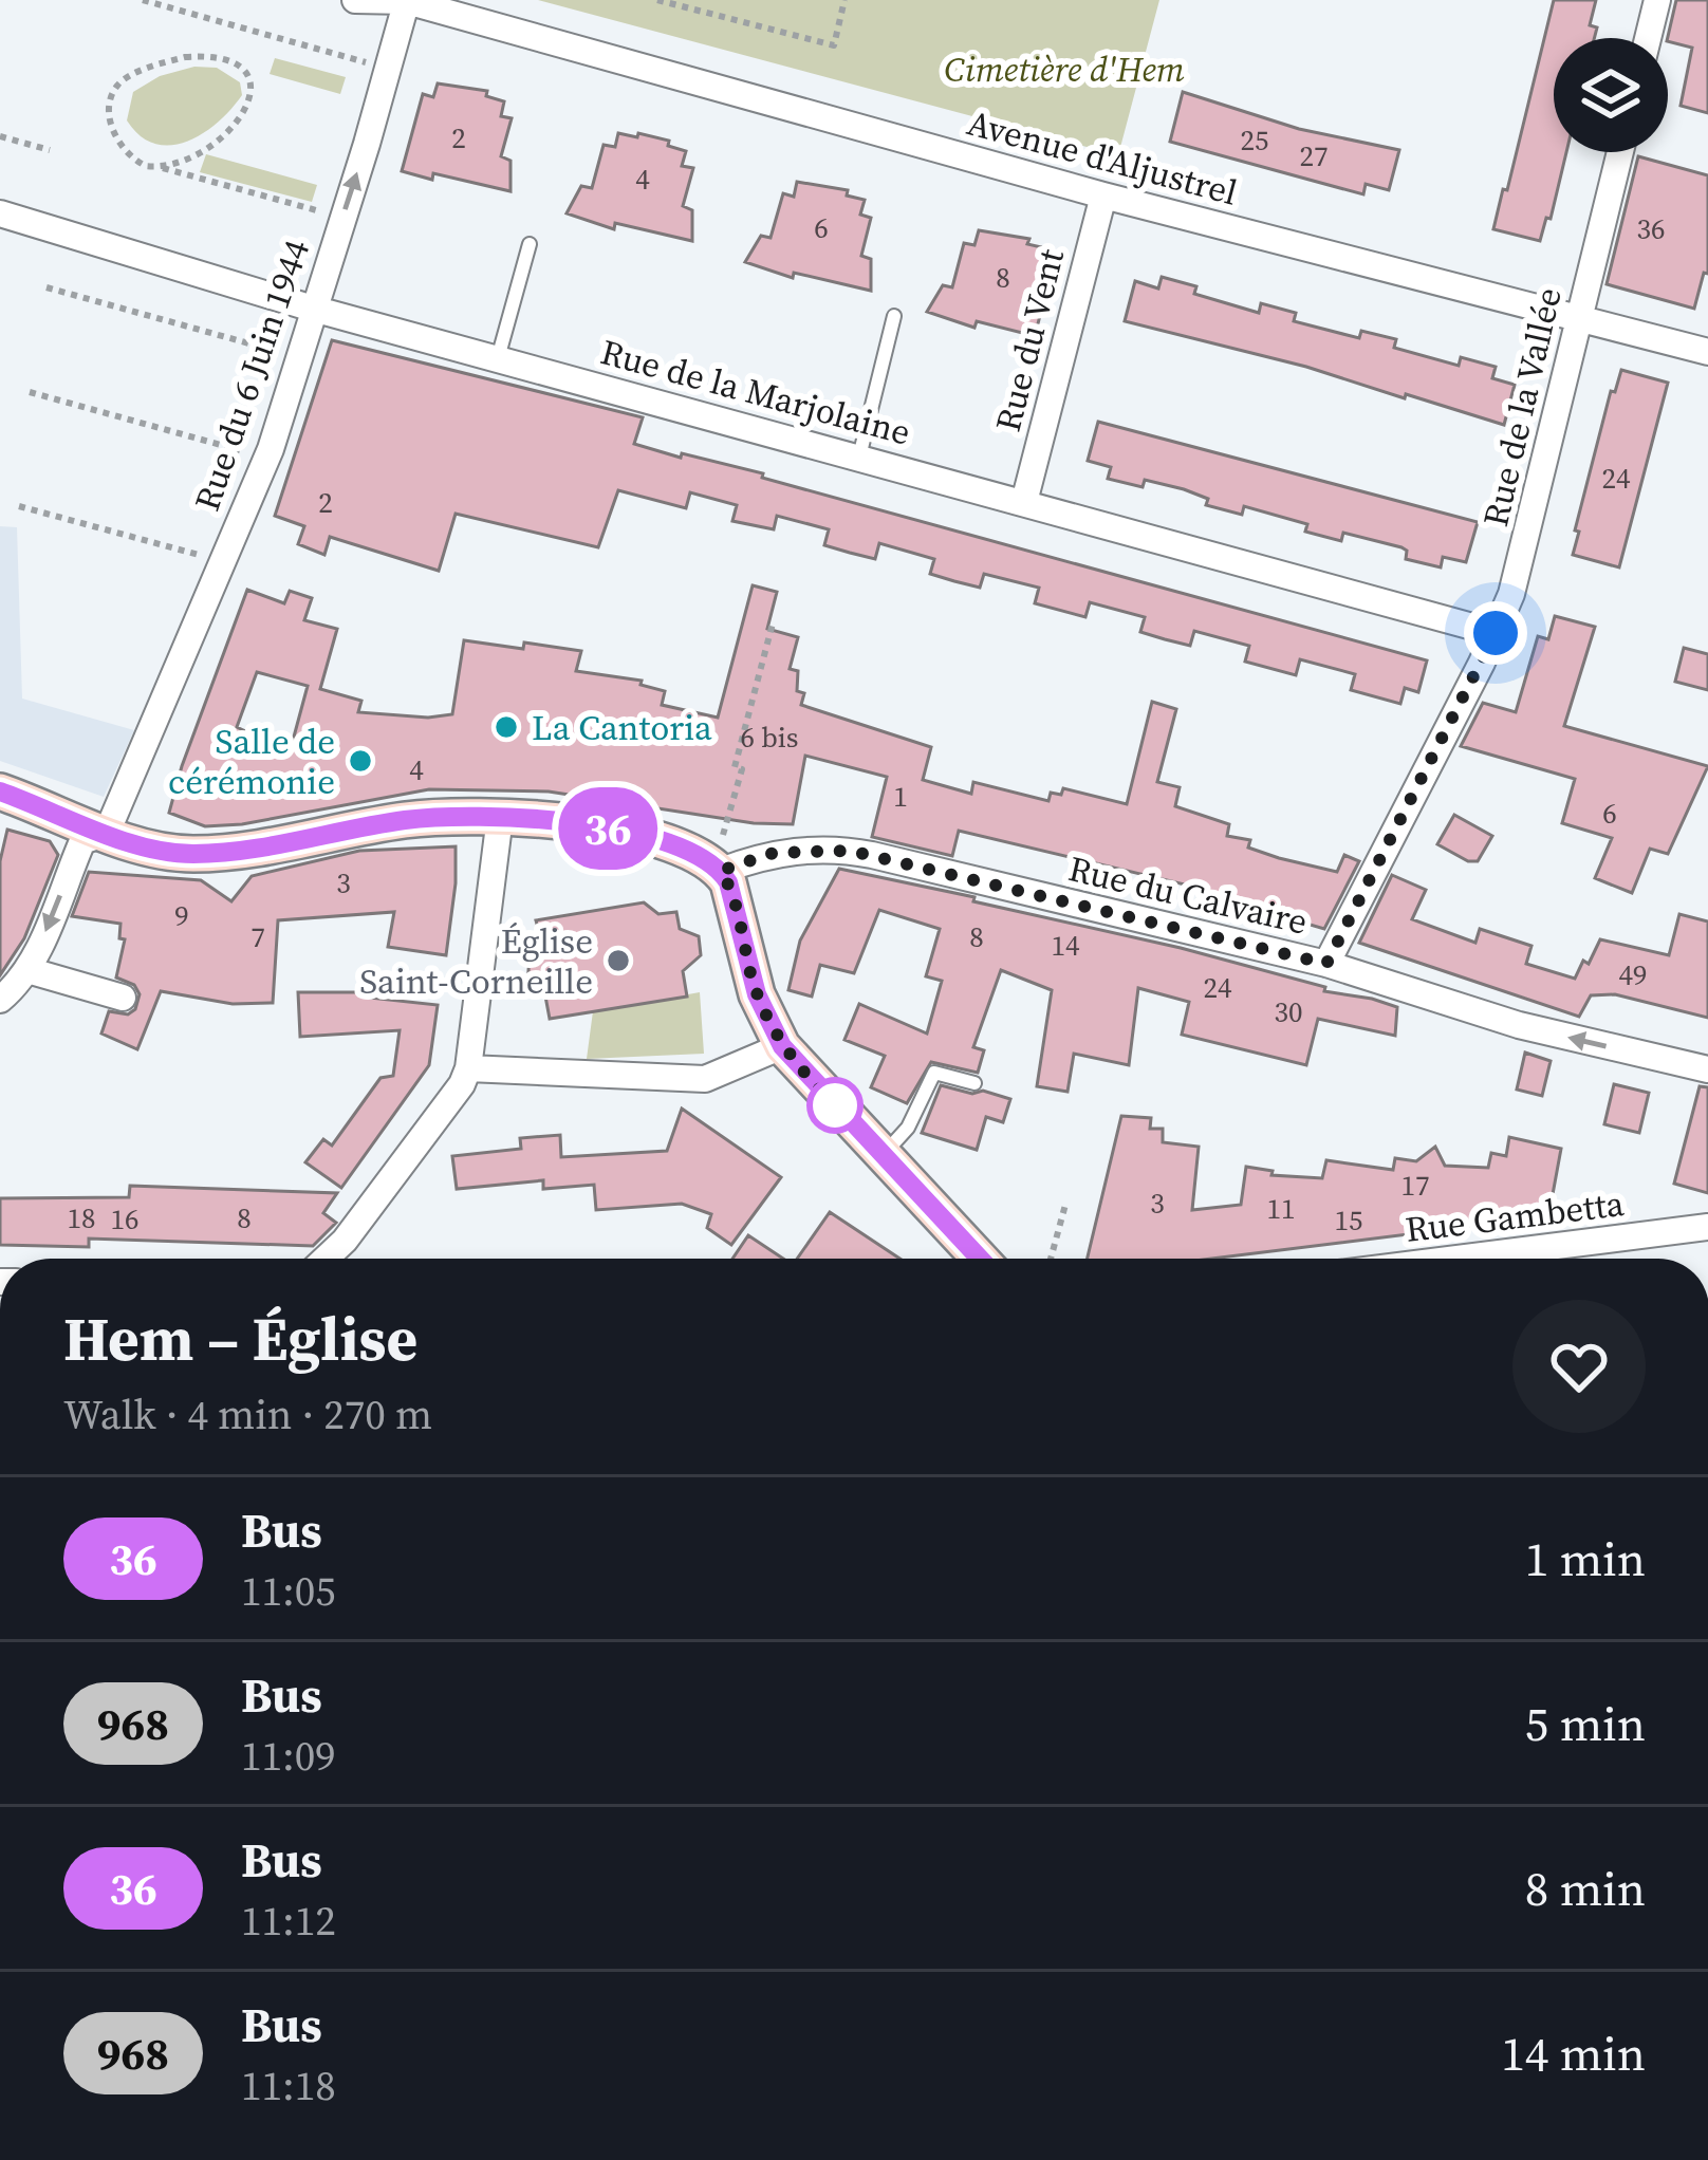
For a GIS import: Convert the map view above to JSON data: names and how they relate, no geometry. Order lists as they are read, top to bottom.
{
  "streets": {
    "street": [
      "Avenue d'Aljustrel",
      "Rue du Vent",
      "Rue du 6 Juin 1944",
      "Rue de la Marjolaine",
      "Rue de la Vallée",
      "Rue du Calvaire",
      "Rue Gambetta"
    ]
  },
  "crossings": [
    ["Avenue d'Aljustrel", "Rue du Vent"],
    ["Avenue d'Aljustrel", "Rue du 6 Juin 1944"],
    ["Avenue d'Aljustrel", "Rue de la Vallée"],
    ["Rue du Vent", "Rue de la Marjolaine"],
    ["Rue du 6 Juin 1944", "Rue de la Marjolaine"],
    ["Rue de la Marjolaine", "Rue de la Vallée"],
    ["Rue de la Vallée", "Rue du Calvaire"]
  ],
  "one_way": ["Rue du Calvaire"],
  "parks": ["Cimetière d'Hem"],
  "places": ["La Cantoria", "Salle de cérémonie", "Église Saint-Corneille"],
  "lines": ["bus line 36"],
  "house_numbers": [
    "2",
    "25",
    "27",
    "4",
    "6",
    "36",
    "8",
    "24",
    "2",
    "6 bis",
    "4",
    "1",
    "6",
    "3",
    "9",
    "7",
    "8",
    "14",
    "49",
    "24",
    "30",
    "17",
    "3",
    "11",
    "18",
    "8",
    "16",
    "15"
  ],
  "page": {
    "on_map": "36",
    "heading": ["Hem – Église", "Walk · 4 min · 270 m"],
    "list": [
      {
        "mark": "36",
        "name": "Bus",
        "note": "11:05",
        "value": "1 min"
      },
      {
        "mark": "968",
        "name": "Bus",
        "note": "11:09",
        "value": "5 min"
      },
      {
        "mark": "36",
        "name": "Bus",
        "note": "11:12",
        "value": "8 min"
      },
      {
        "mark": "968",
        "name": "Bus",
        "note": "11:18",
        "value": "14 min"
      }
    ]
  }
}
